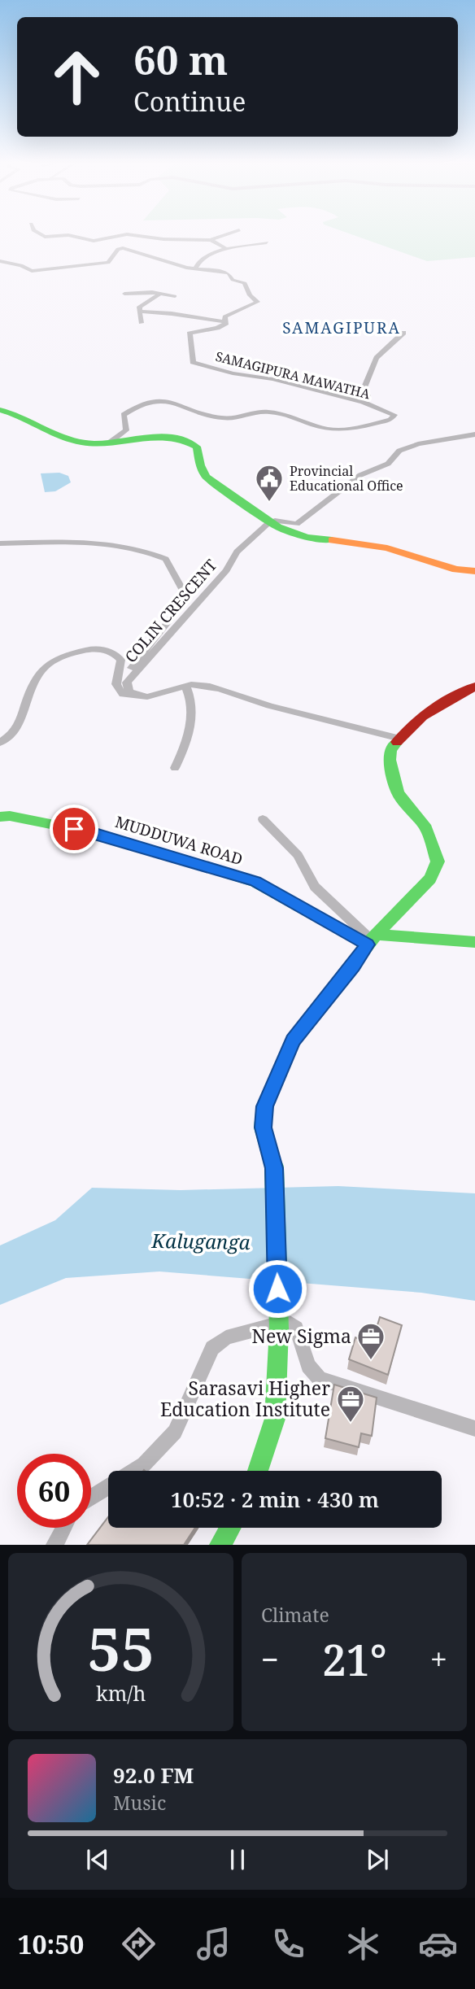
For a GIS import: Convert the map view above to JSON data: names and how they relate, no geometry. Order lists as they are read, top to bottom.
{
  "streets": {
    "main road": ["MUDDUWA ROAD"],
    "street": ["SAMAGIPURA MAWATHA", "COLIN CRESCENT"]
  },
  "districts": ["SAMAGIPURA"],
  "water": ["Kaluganga"],
  "places": {
    "public building": ["Provincial Educational Office"],
    "office": ["New Sigma", "Sarasavi Higher Education Institute"]
  },
  "page": {
    "turn": ["60 m", "Continue"],
    "limit": "60",
    "trip": "10:52 · 2 min · 430 m",
    "tile": "Climate",
    "heat": ["−", "21°", "+"],
    "song": ["92.0 FM", "Music"],
    "tabs": "10:50",
    "gauge": ["55", "km/h"]
  }
}
